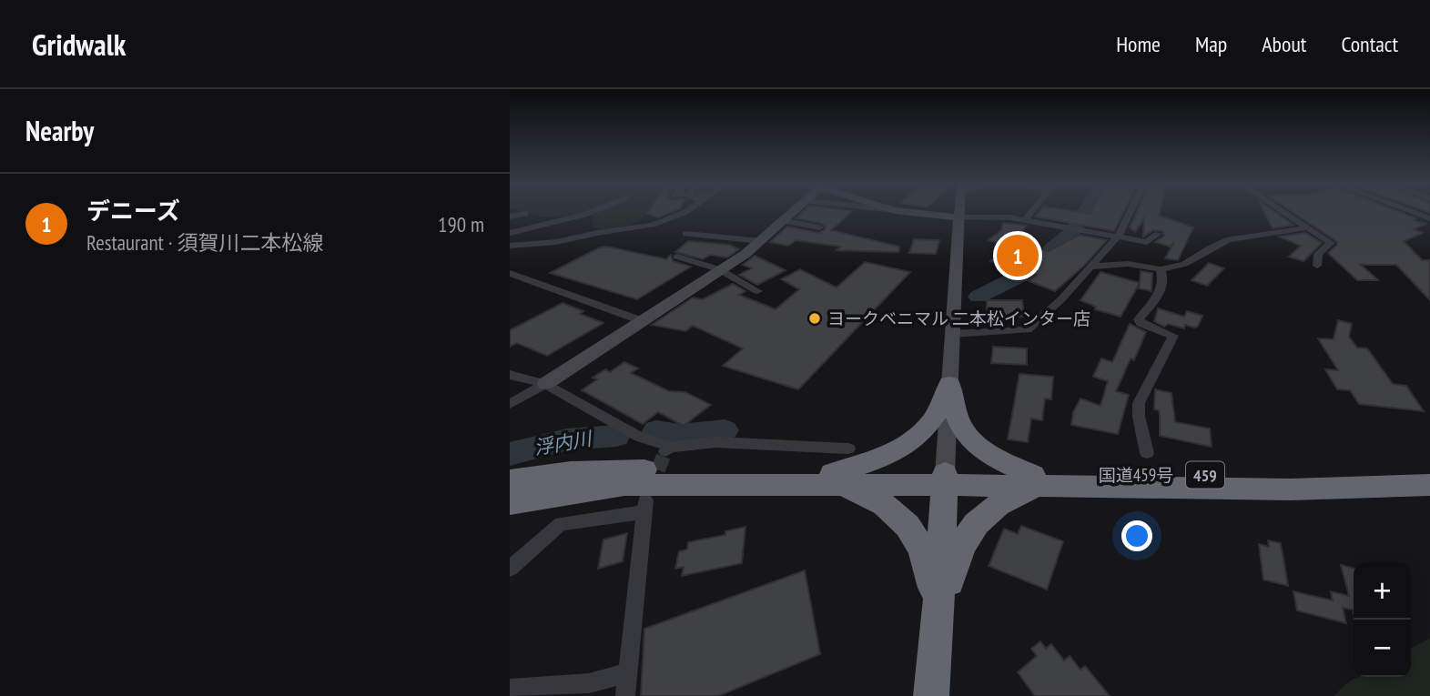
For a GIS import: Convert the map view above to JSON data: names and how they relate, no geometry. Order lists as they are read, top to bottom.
{
  "streets": {
    "highway": ["国道459号", "459"]
  },
  "water": ["浮内川"],
  "places": ["ヨークベニマル 二本松インター店"],
  "page": {
    "header": "Gridwalk",
    "nav": [
      "Home",
      "Map",
      "About",
      "Contact"
    ],
    "heading": "Nearby",
    "list": [
      {
        "mark": "1",
        "name": "デニーズ",
        "note": "Restaurant · 須賀川二本松線",
        "value": "190 m"
      }
    ],
    "pins": "1",
    "map_buttons": ["+", "−"]
  }
}
